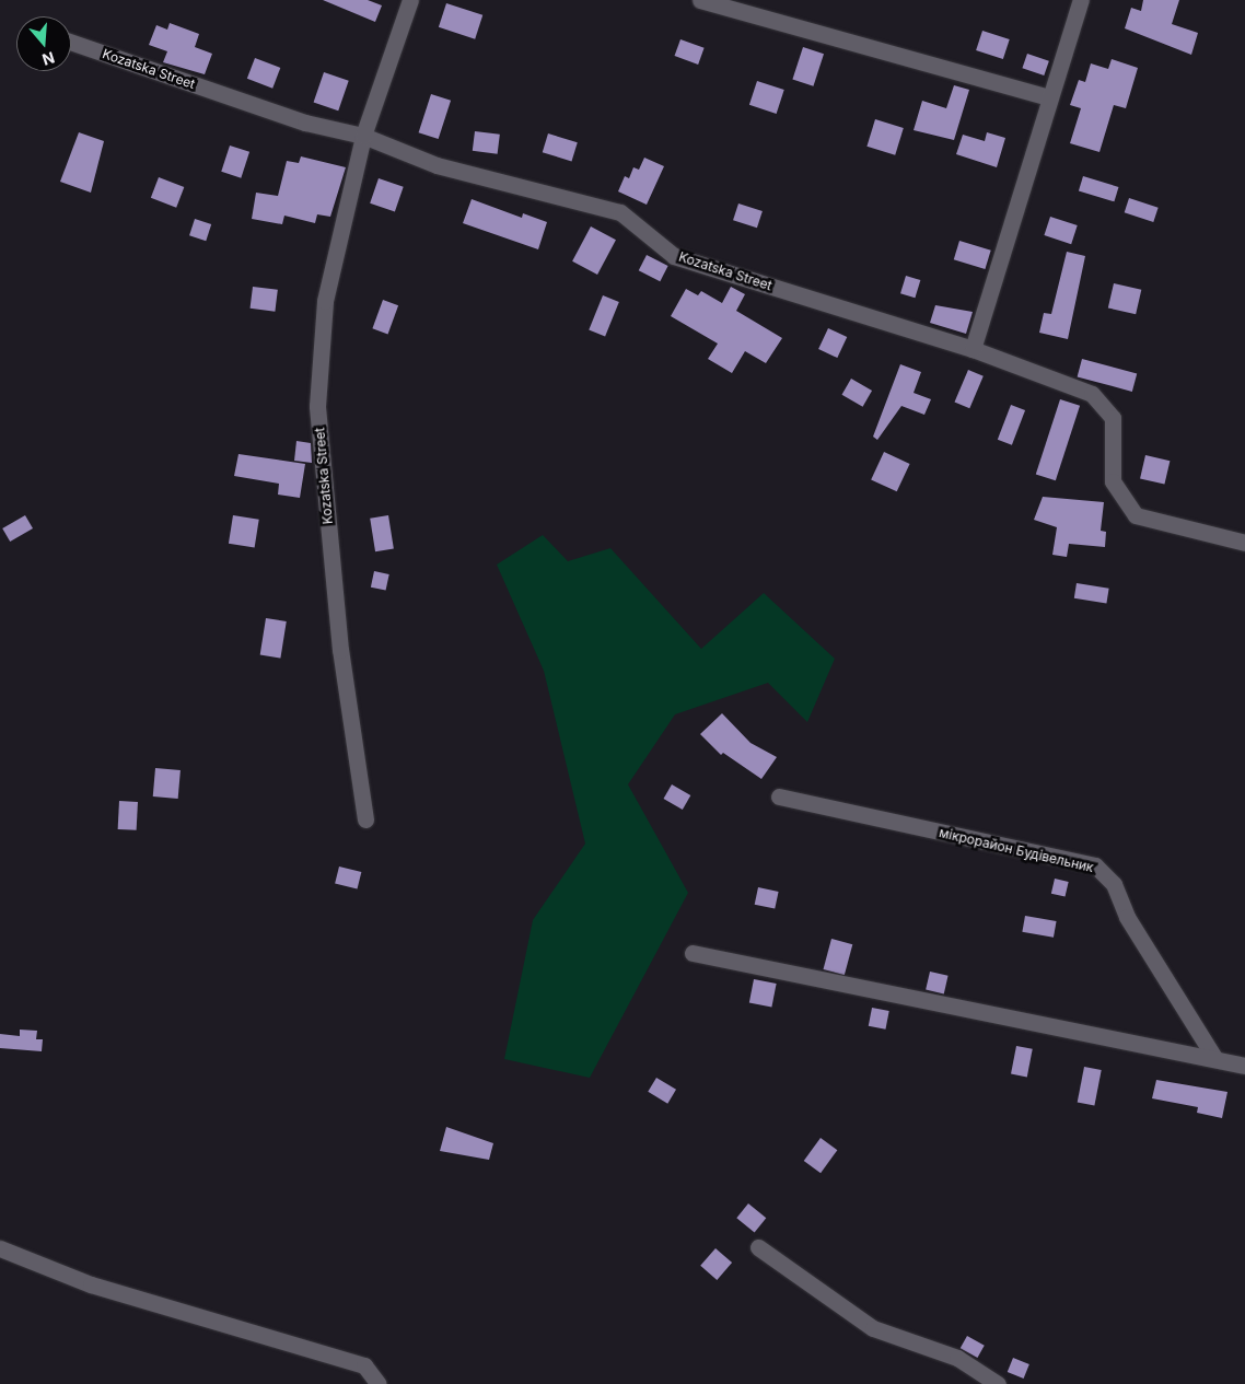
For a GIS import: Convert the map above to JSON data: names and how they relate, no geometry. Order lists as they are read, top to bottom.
{
  "streets": {
    "street": ["Kozatska Street", "мікрорайон Будівельник"]
  },
  "north": "bottom"
}
